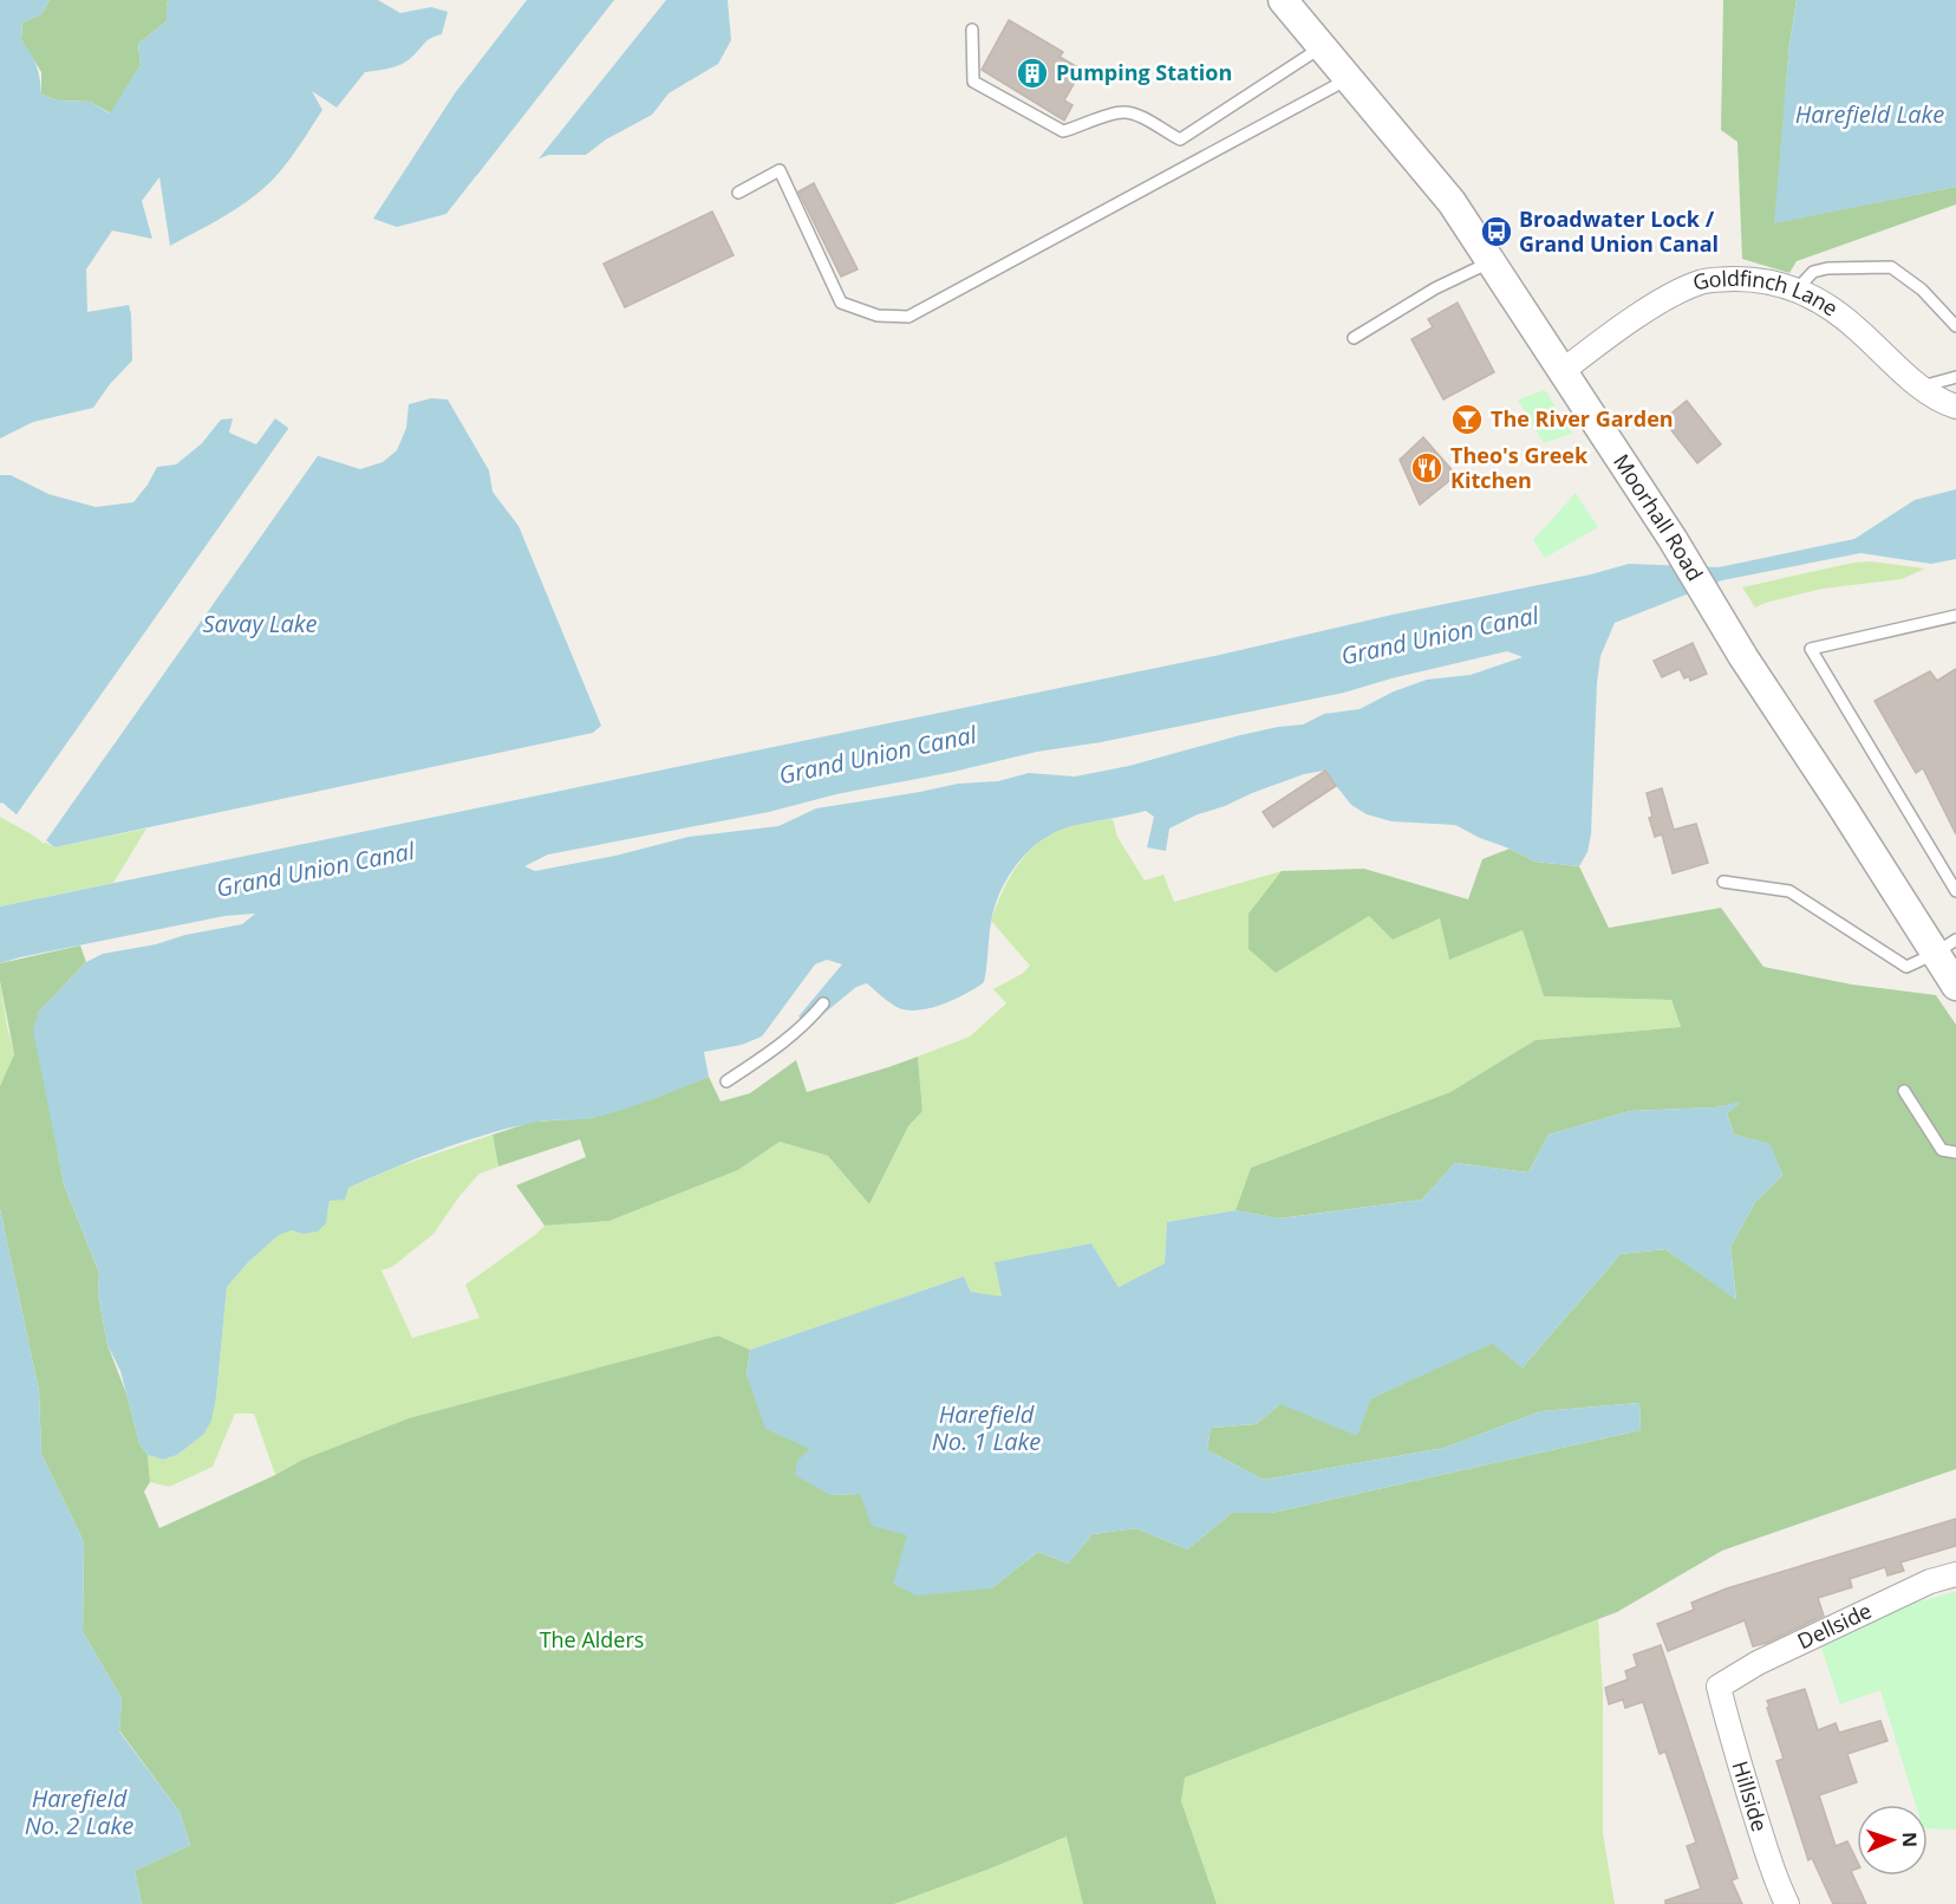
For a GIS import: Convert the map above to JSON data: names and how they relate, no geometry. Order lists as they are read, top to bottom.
{
  "streets": {
    "street": [
      "Goldfinch Lane",
      "Moorhall Road",
      "Dellside",
      "Hillside"
    ]
  },
  "crossings": [
    ["Goldfinch Lane", "Moorhall Road"],
    ["Dellside", "Hillside"]
  ],
  "water": [
    "Harefield Lake",
    "Savay Lake",
    "Grand Union Canal",
    "Harefield No. 1 Lake",
    "Harefield No. 2 Lake"
  ],
  "parks": ["The Alders"],
  "places": {
    "building": ["Pumping Station"],
    "bus stop": ["Broadwater Lock / Grand Union Canal"],
    "bar": ["The River Garden"],
    "restaurant": ["Theo's Greek Kitchen"]
  },
  "north": "right"
}
